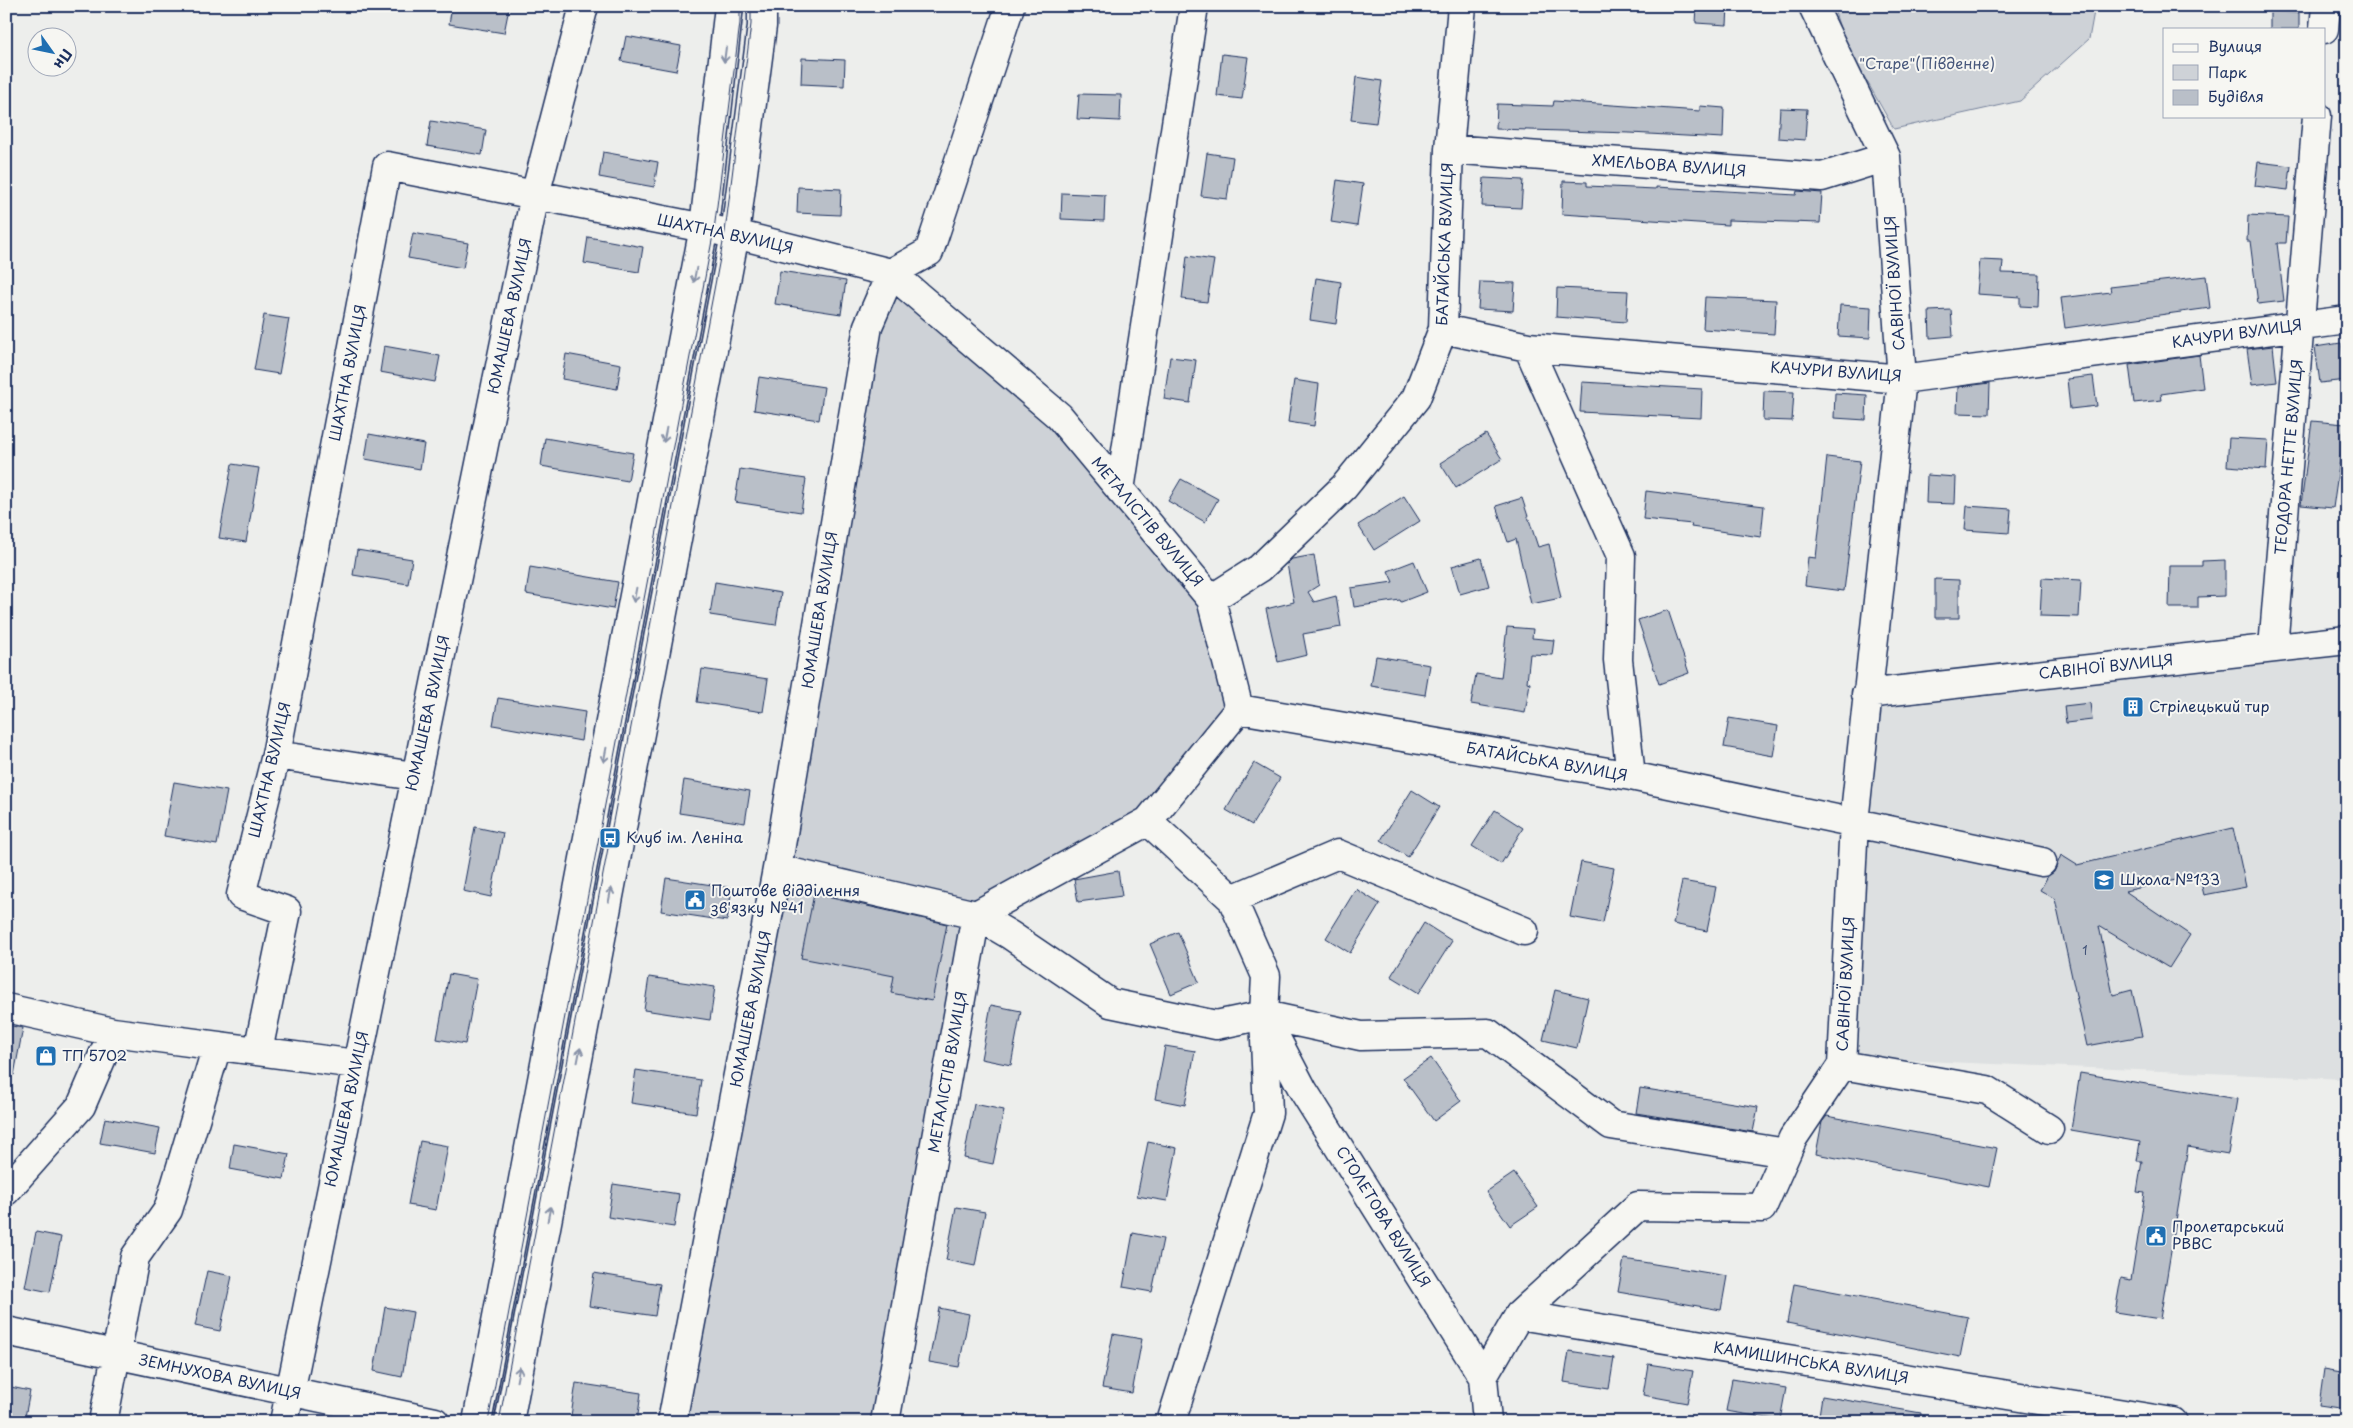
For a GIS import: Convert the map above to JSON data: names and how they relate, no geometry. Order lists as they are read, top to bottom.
{
  "streets": {
    "street": [
      "ХМЕЛЬОВА ВУЛИЦЯ",
      "ШАХТНА ВУЛИЦЯ",
      "БАТАЙСЬКА ВУЛИЦЯ",
      "САВІНОЇ ВУЛИЦЯ",
      "ЮМАШЕВА ВУЛИЦЯ",
      "КАЧУРИ ВУЛИЦЯ",
      "ТЕОДОРА НЕТТЕ ВУЛИЦЯ",
      "МЕТАЛІСТІВ ВУЛИЦЯ",
      "СТОЛЕТОВА ВУЛИЦЯ",
      "КАМИШИНСЬКА ВУЛИЦЯ",
      "ЗЕМНУХОВА ВУЛИЦЯ"
    ]
  },
  "crossings": [
    ["ХМЕЛЬОВА ВУЛИЦЯ", "БАТАЙСЬКА ВУЛИЦЯ"],
    ["ХМЕЛЬОВА ВУЛИЦЯ", "САВІНОЇ ВУЛИЦЯ"],
    ["ШАХТНА ВУЛИЦЯ", "ЮМАШЕВА ВУЛИЦЯ"],
    ["ШАХТНА ВУЛИЦЯ", "МЕТАЛІСТІВ ВУЛИЦЯ"],
    ["БАТАЙСЬКА ВУЛИЦЯ", "САВІНОЇ ВУЛИЦЯ"],
    ["БАТАЙСЬКА ВУЛИЦЯ", "КАЧУРИ ВУЛИЦЯ"],
    ["БАТАЙСЬКА ВУЛИЦЯ", "МЕТАЛІСТІВ ВУЛИЦЯ"],
    ["САВІНОЇ ВУЛИЦЯ", "КАЧУРИ ВУЛИЦЯ"],
    ["САВІНОЇ ВУЛИЦЯ", "ТЕОДОРА НЕТТЕ ВУЛИЦЯ"],
    ["ЮМАШЕВА ВУЛИЦЯ", "МЕТАЛІСТІВ ВУЛИЦЯ"],
    ["ЮМАШЕВА ВУЛИЦЯ", "ЗЕМНУХОВА ВУЛИЦЯ"],
    ["КАЧУРИ ВУЛИЦЯ", "ТЕОДОРА НЕТТЕ ВУЛИЦЯ"]
  ],
  "parks": ["\"Старе\"(Південне)"],
  "places": {
    "building": ["Стрілецький тир"],
    "bus stop": ["Клуб ім. Леніна"],
    "school or university": ["Школа №133"],
    "public building": ["Поштове відділення зв'язку №41", "Пролетарський РВВС"],
    "shop": ["ТП 5702"]
  },
  "house_numbers": ["1"],
  "legend": ["Вулиця", "Парк", "Будівля"],
  "north": "bottom right"
}
